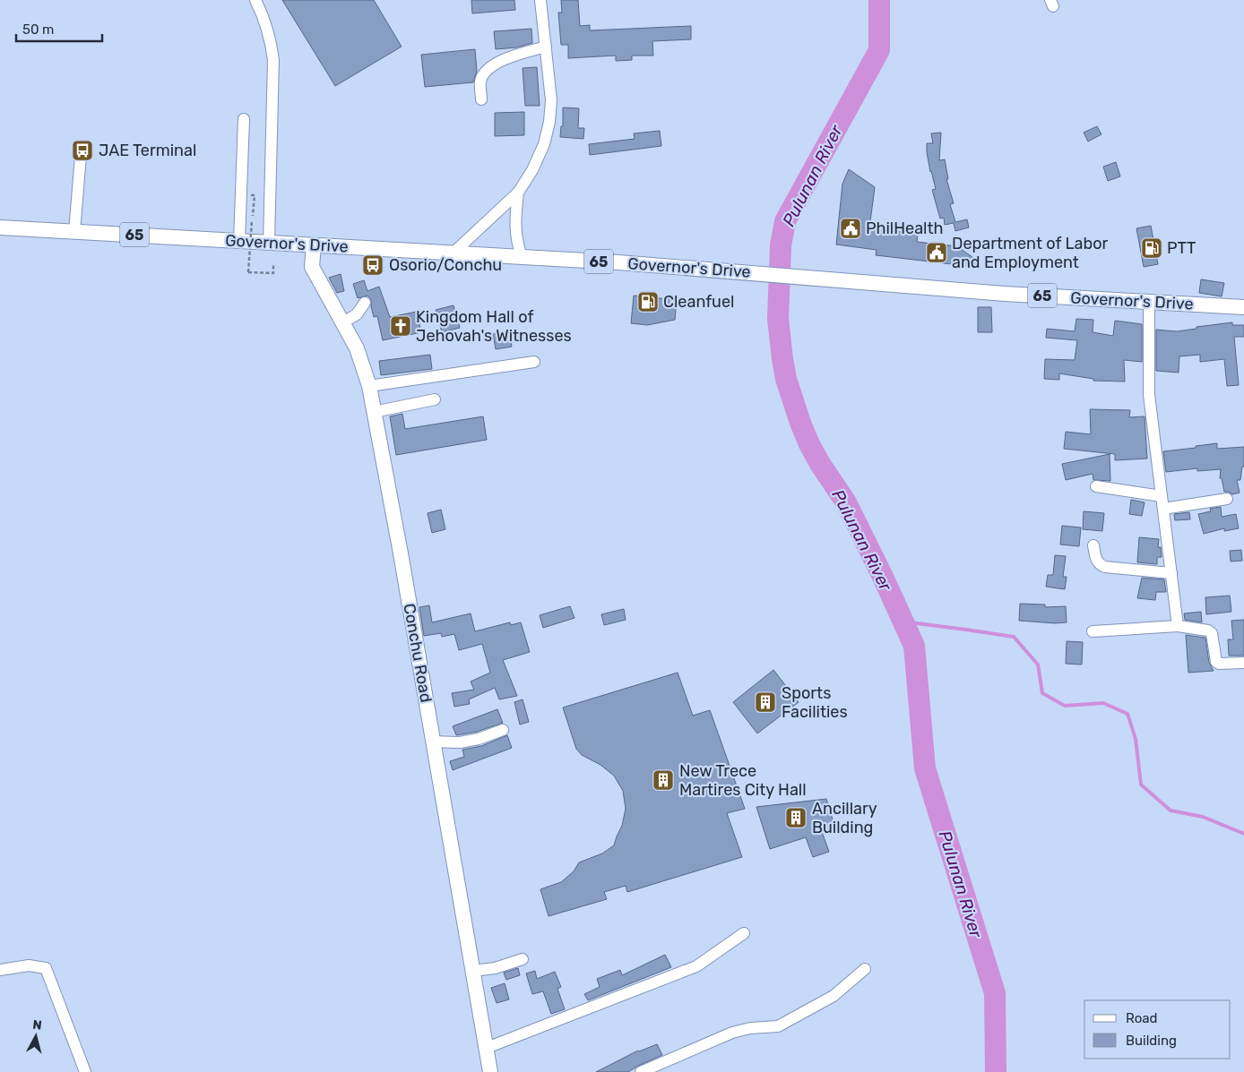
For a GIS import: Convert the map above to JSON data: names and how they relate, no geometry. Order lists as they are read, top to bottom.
{
  "streets": {
    "main road": ["65", "Governor's Drive", "Conchu Road"]
  },
  "crossings": [
    ["Governor's Drive", "Conchu Road"]
  ],
  "water": ["Pulunan River"],
  "places": {
    "bus stop": ["JAE Terminal", "Osorio/Conchu"],
    "public building": ["PhilHealth", "Department of Labor and Employment"],
    "fuel station": ["PTT", "Cleanfuel"],
    "church": ["Kingdom Hall of Jehovah's Witnesses"],
    "building": ["Sports Facilities", "New Trece Martires City Hall", "Ancillary Building"]
  },
  "legend": ["Road", "Building"],
  "scale_bar": "50 m",
  "north": "top"
}
